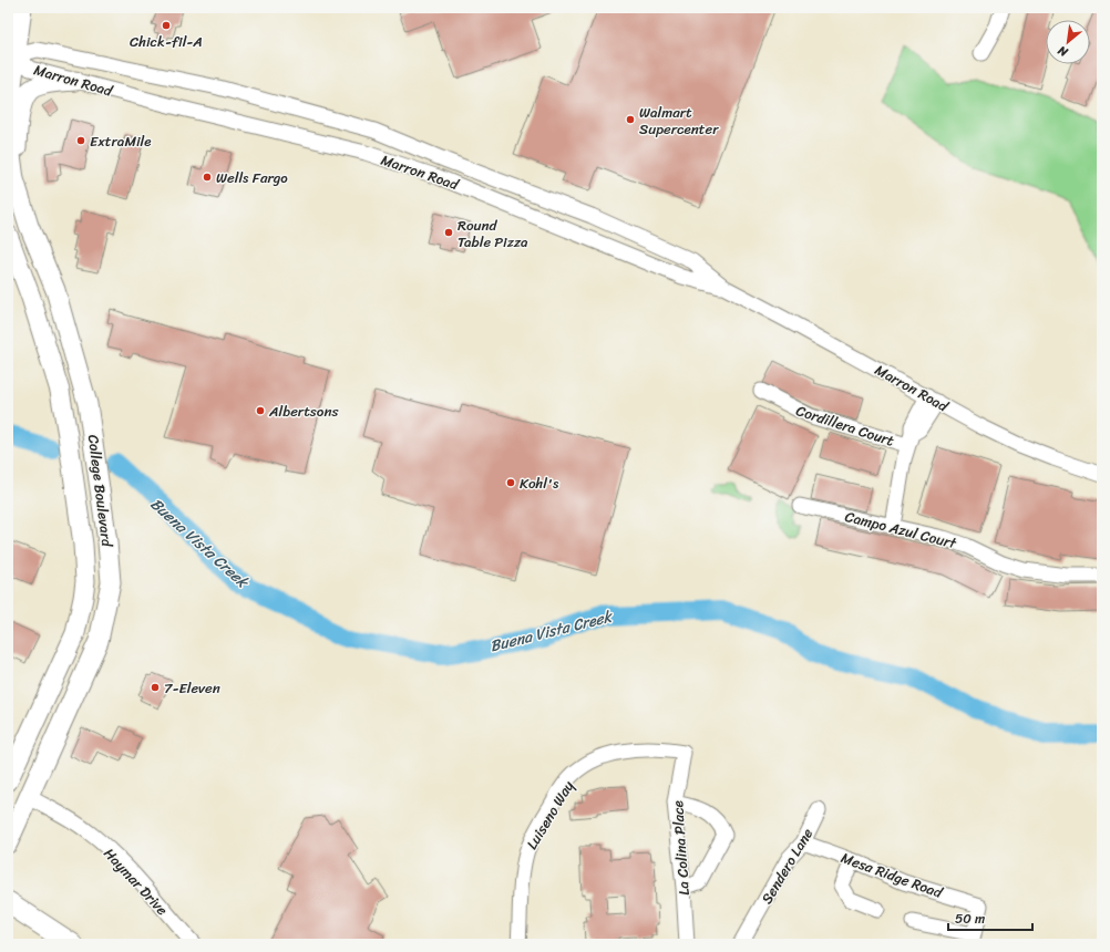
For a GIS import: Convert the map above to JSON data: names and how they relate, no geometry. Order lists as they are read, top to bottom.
{
  "streets": {
    "main road": ["College Boulevard"],
    "street": [
      "Marron Road",
      "Cordillera Court",
      "Campo Azul Court",
      "Luiseno Way",
      "La Colina Place",
      "Sendero Lane",
      "Mesa Ridge Road",
      "Haymar Drive"
    ]
  },
  "crossings": [
    ["College Boulevard", "Haymar Drive"],
    ["Luiseno Way", "La Colina Place"],
    ["Sendero Lane", "Mesa Ridge Road"]
  ],
  "water": ["Buena Vista Creek"],
  "places": [
    "Chick-fil-A",
    "Walmart Supercenter",
    "ExtraMile",
    "Wells Fargo",
    "Round Table Pizza",
    "Albertsons",
    "Kohl's",
    "7-Eleven"
  ],
  "scale_bar": "50 m",
  "north": "bottom left"
}
